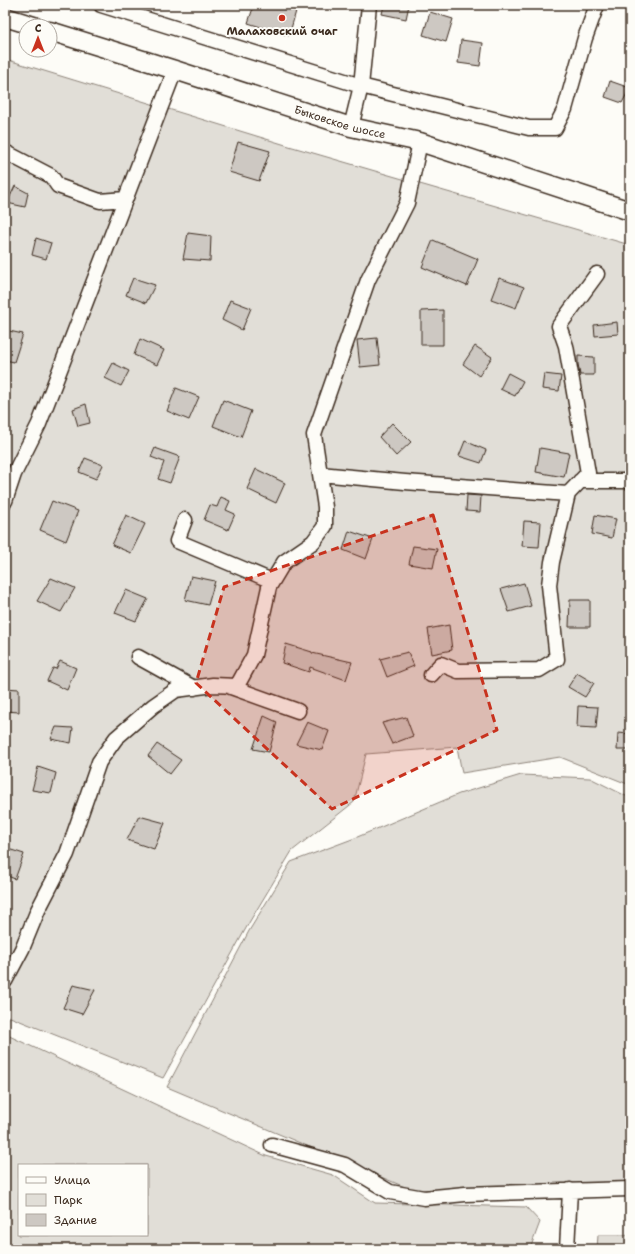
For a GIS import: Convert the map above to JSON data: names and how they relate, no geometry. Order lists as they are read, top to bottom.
{
  "streets": {
    "main road": ["Быковское шоссе"]
  },
  "places": ["Малаховский очаг"],
  "legend": ["Улица", "Парк", "Здание"],
  "north": "top"
}
